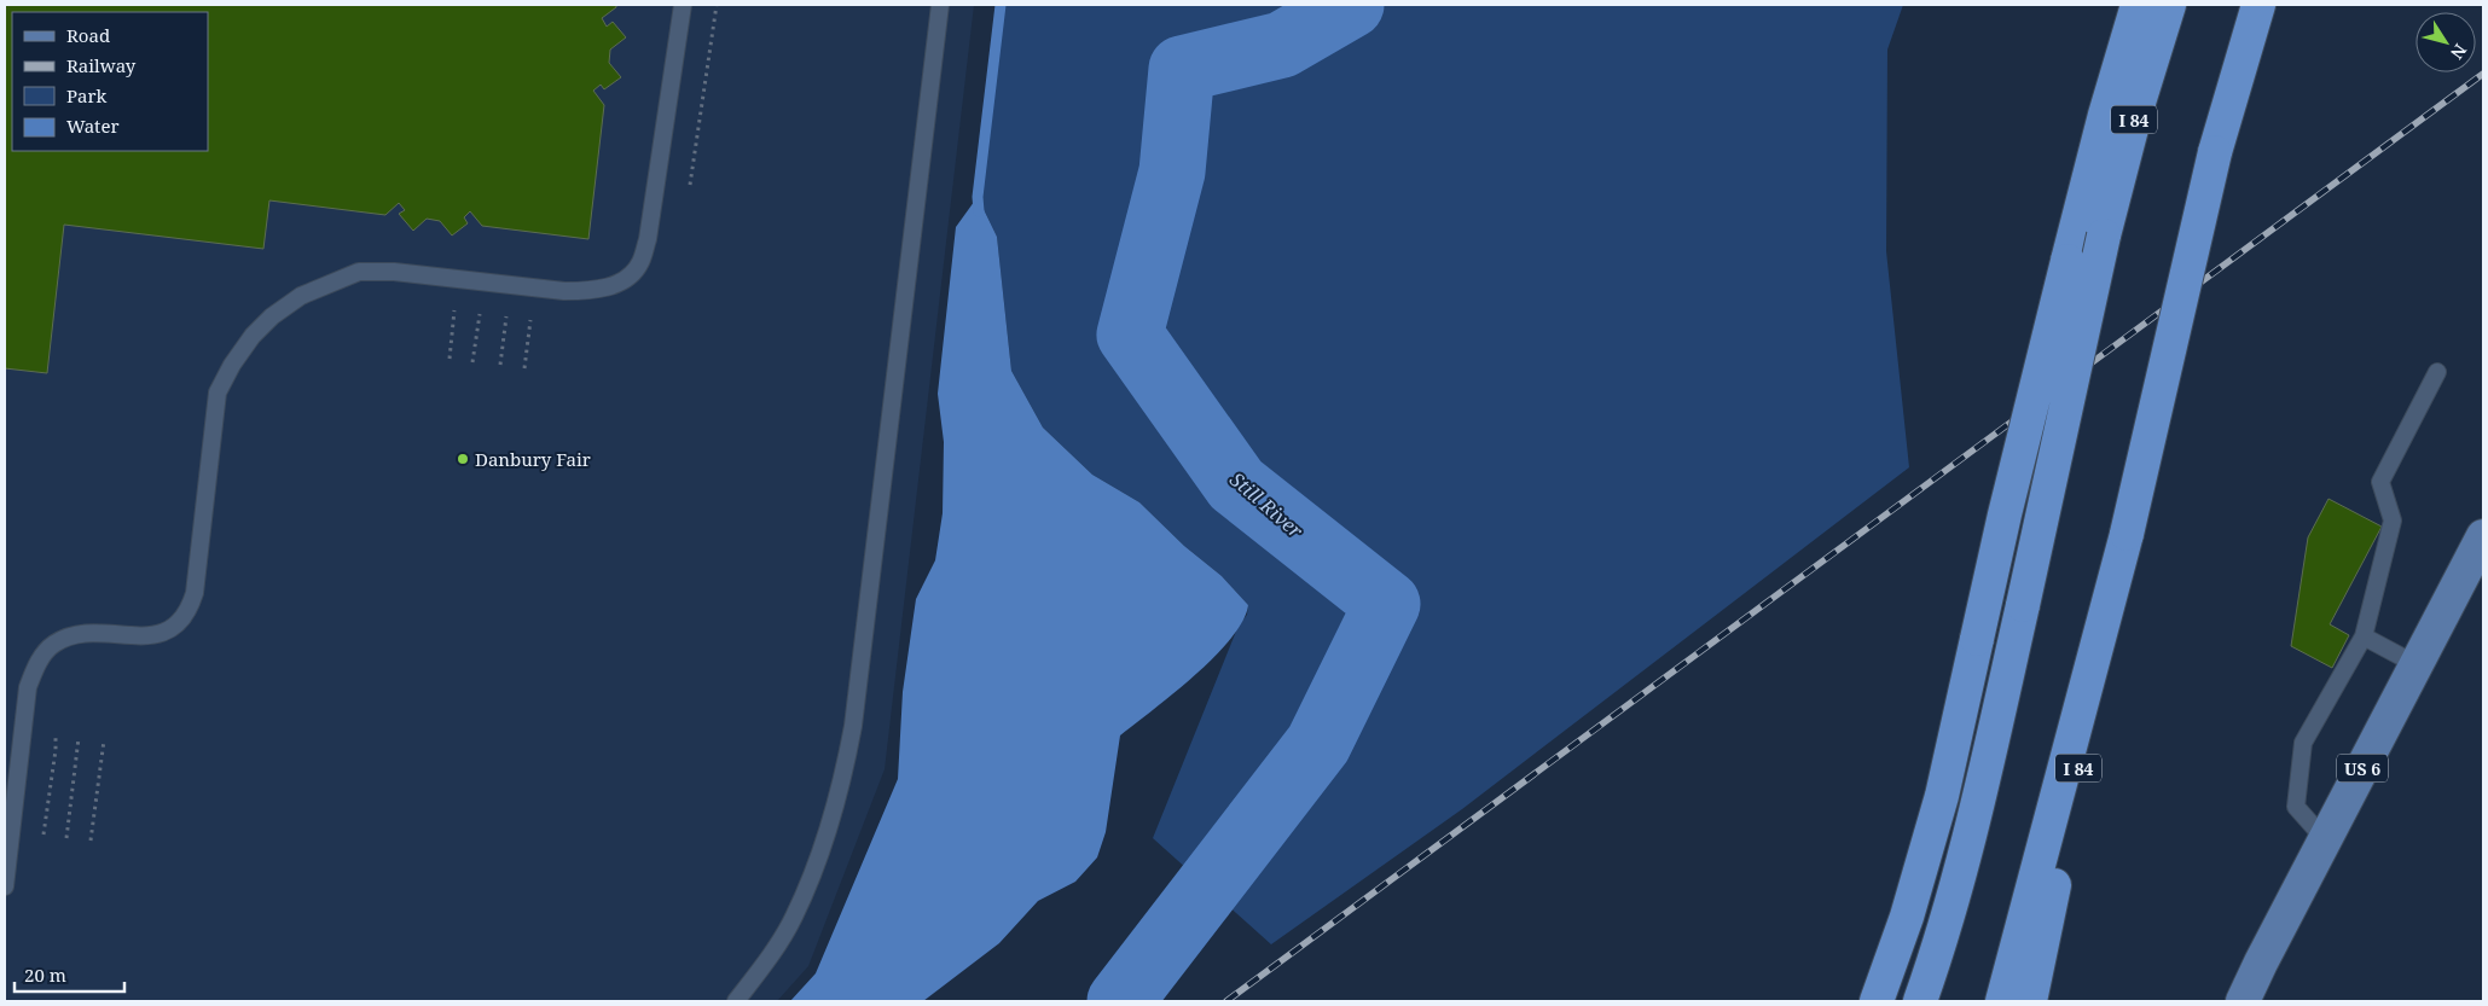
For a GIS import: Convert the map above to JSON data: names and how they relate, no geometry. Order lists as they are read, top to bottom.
{
  "streets": {
    "highway": ["I 84"],
    "main road": ["US 6"]
  },
  "water": ["Still River"],
  "places": ["Danbury Fair"],
  "legend": [
    "Road",
    "Railway",
    "Park",
    "Water"
  ],
  "scale_bar": "20 m",
  "north": "bottom right"
}
